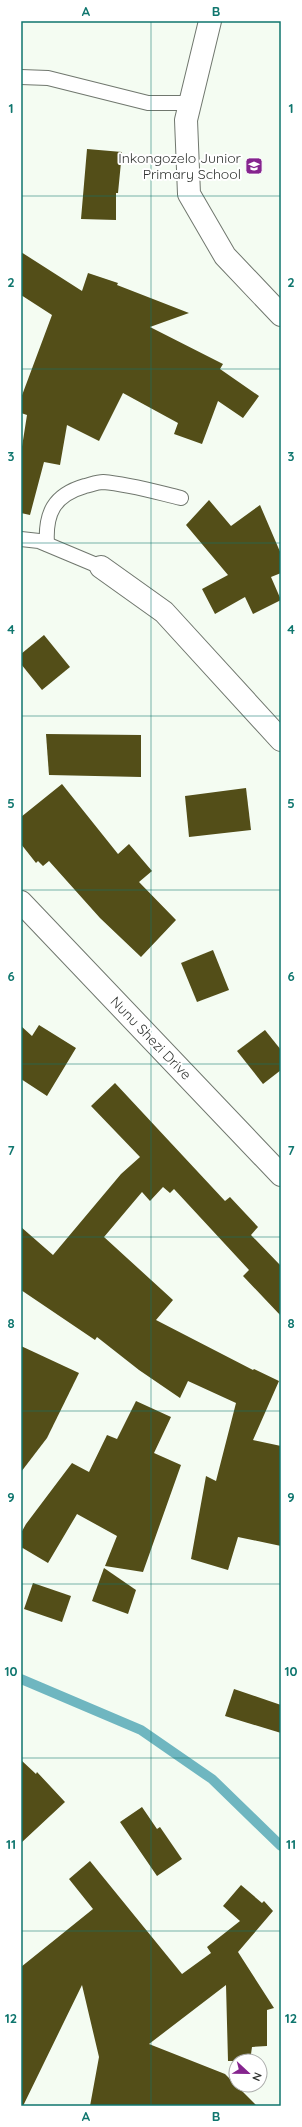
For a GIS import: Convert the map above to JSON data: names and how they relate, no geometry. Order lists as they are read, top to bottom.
{
  "streets": {
    "street": ["Nunu Shezi Drive"]
  },
  "places": {
    "school or university": ["Inkongozelo Junior Primary School"]
  },
  "north": "right",
  "grid": {
    "columns": ["A", "B"],
    "rows": [
      "1",
      "2",
      "3",
      "4",
      "5",
      "6",
      "7",
      "8",
      "9",
      "10",
      "11",
      "12"
    ]
  }
}
